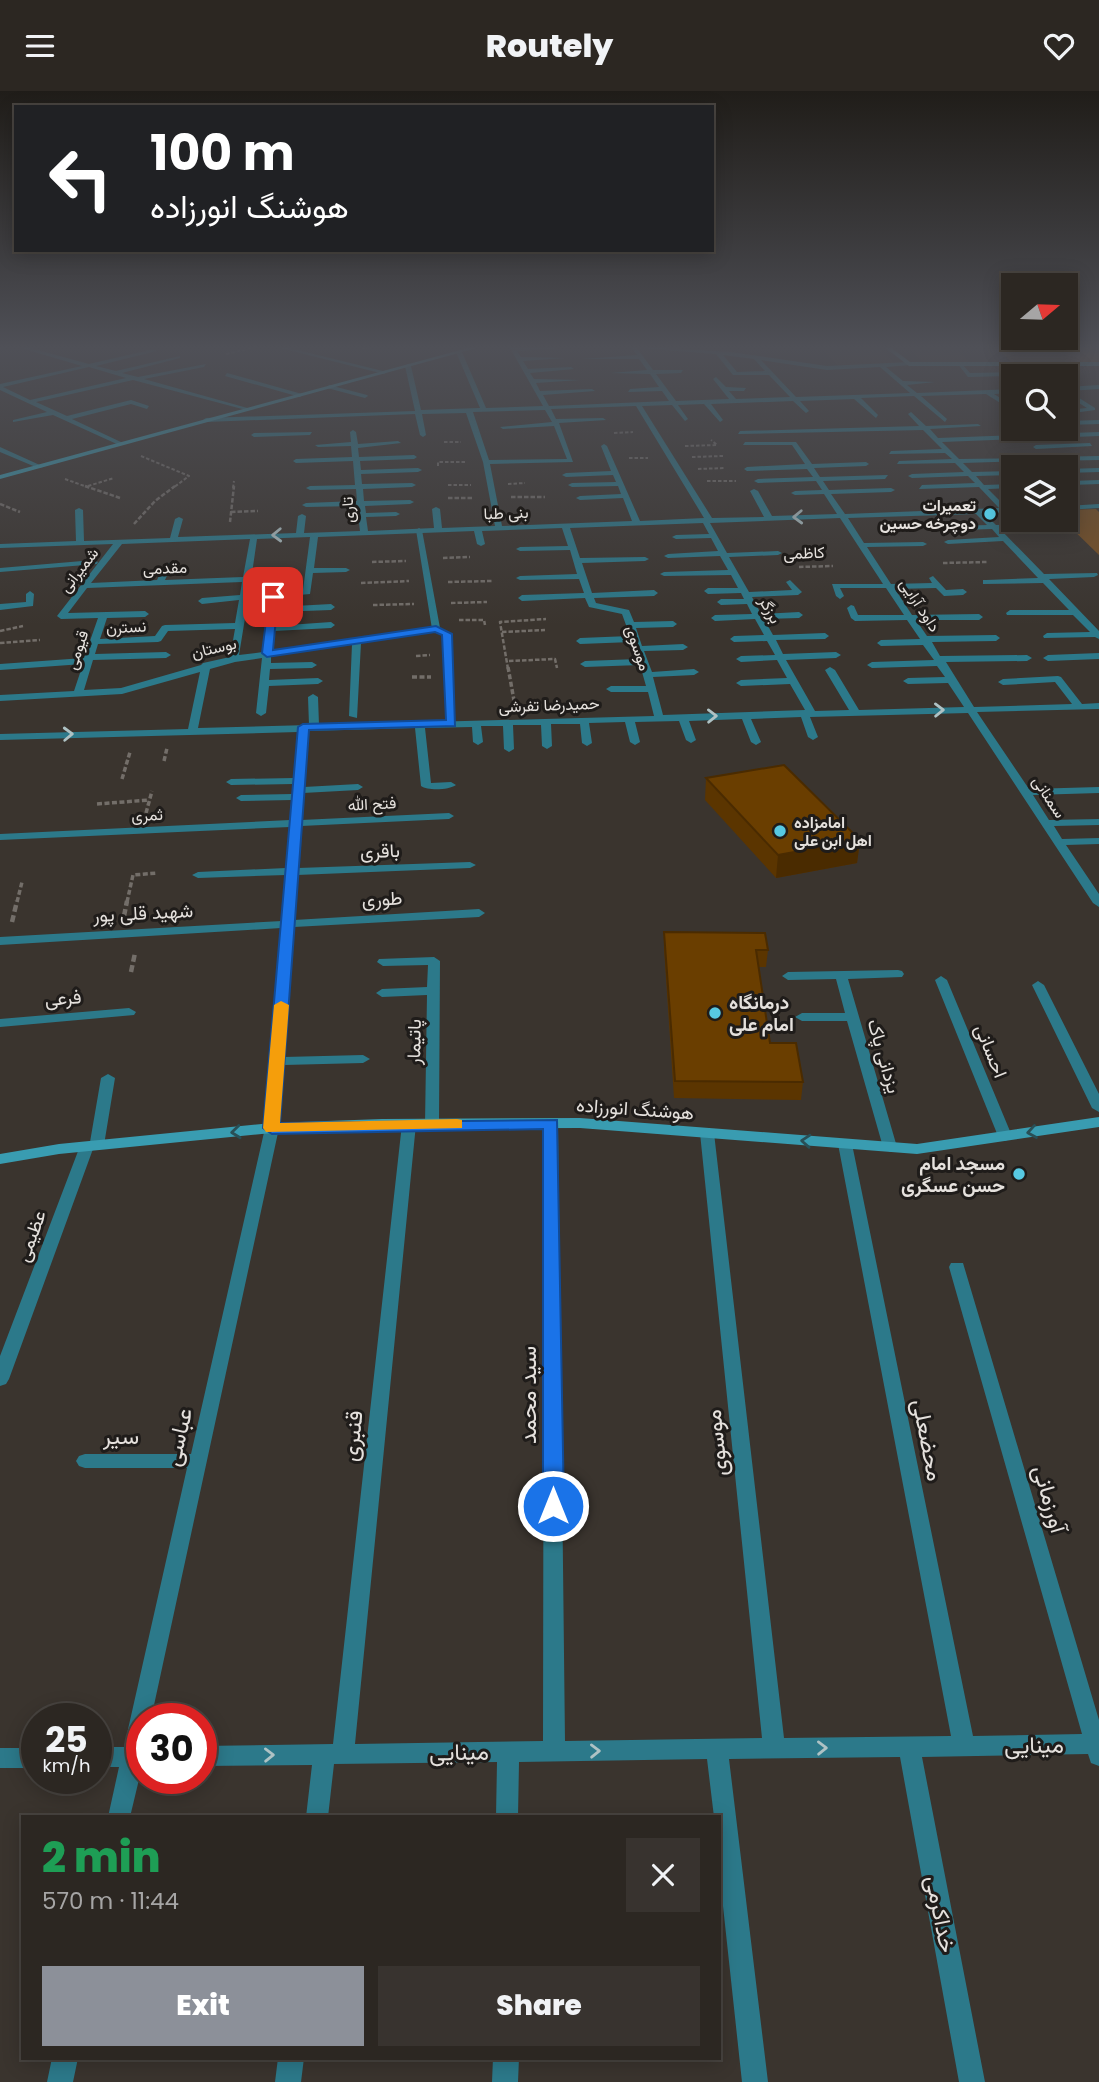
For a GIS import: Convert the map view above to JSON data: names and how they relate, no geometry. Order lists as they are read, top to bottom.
{
  "streets": {
    "main road": ["هوشنگ انورزاده"],
    "street": [
      "تاری",
      "بنی طبا",
      "مقدمی",
      "شمیرانی",
      "داود آرایی",
      "برزگر",
      "نسترن",
      "بوستان",
      "موسوی",
      "قیومی",
      "حمیدرضا تفرشی",
      "سمنانی",
      "فتح الله",
      "ثمری",
      "باقری",
      "طوری",
      "شهید قلی پور",
      "فرعی",
      "پاتیمار",
      "احسانی",
      "یزدانی پاک",
      "عظیمی",
      "سید محمد",
      "سیر",
      "قنبری",
      "عباسی",
      "محضعلی",
      "آورزمانی",
      "مینایی",
      "خداکرمی"
    ],
    "path": ["کاظمی"]
  },
  "crossings": [
    ["تاری", "بنی طبا"],
    ["بنی طبا", "شمیرانی"],
    ["بنی طبا", "داود آرایی"],
    ["بنی طبا", "برزگر"],
    ["کاظمی", "داود آرایی"],
    ["مقدمی", "شمیرانی"],
    ["شمیرانی", "قیومی"],
    ["داود آرایی", "حمیدرضا تفرشی"],
    ["داود آرایی", "سمنانی"],
    ["برزگر", "حمیدرضا تفرشی"],
    ["نسترن", "قیومی"],
    ["بوستان", "قیومی"],
    ["موسوی", "حمیدرضا تفرشی"],
    ["موسوی", "هوشنگ انورزاده"],
    ["موسوی", "مینایی"],
    ["حمیدرضا تفرشی", "سمنانی"],
    ["حمیدرضا تفرشی", "عباسی"],
    ["فتح الله", "ثمری"],
    ["فتح الله", "عباسی"],
    ["ثمری", "عباسی"],
    ["باقری", "عباسی"],
    ["طوری", "شهید قلی پور"],
    ["طوری", "عباسی"],
    ["شهید قلی پور", "عباسی"],
    ["پاتیمار", "هوشنگ انورزاده"],
    ["احسانی", "هوشنگ انورزاده"],
    ["یزدانی پاک", "هوشنگ انورزاده"],
    ["هوشنگ انورزاده", "عظیمی"],
    ["هوشنگ انورزاده", "سید محمد"],
    ["هوشنگ انورزاده", "قنبری"],
    ["هوشنگ انورزاده", "عباسی"],
    ["هوشنگ انورزاده", "محضعلی"],
    ["سید محمد", "مینایی"],
    ["سیر", "عباسی"],
    ["قنبری", "مینایی"],
    ["محضعلی", "مینایی"],
    ["آورزمانی", "مینایی"],
    ["مینایی", "خداکرمی"]
  ],
  "one_way": ["هوشنگ انورزاده", "مینایی"],
  "places": [
    "تعمیرات دوچرخه حسین",
    "امامزاده اهل ابن علی",
    "درمانگاه امام علی",
    "مسجد امام حسن عسگری"
  ],
  "north": "right",
  "page": {
    "header": "Routely",
    "turn": ["100 m", "هوشنگ انورزاده"],
    "speed": "25 km/h",
    "limit": "30",
    "heading": ["2 min", "570 m · 11:44"],
    "buttons": ["Exit", "Share"]
  }
}
